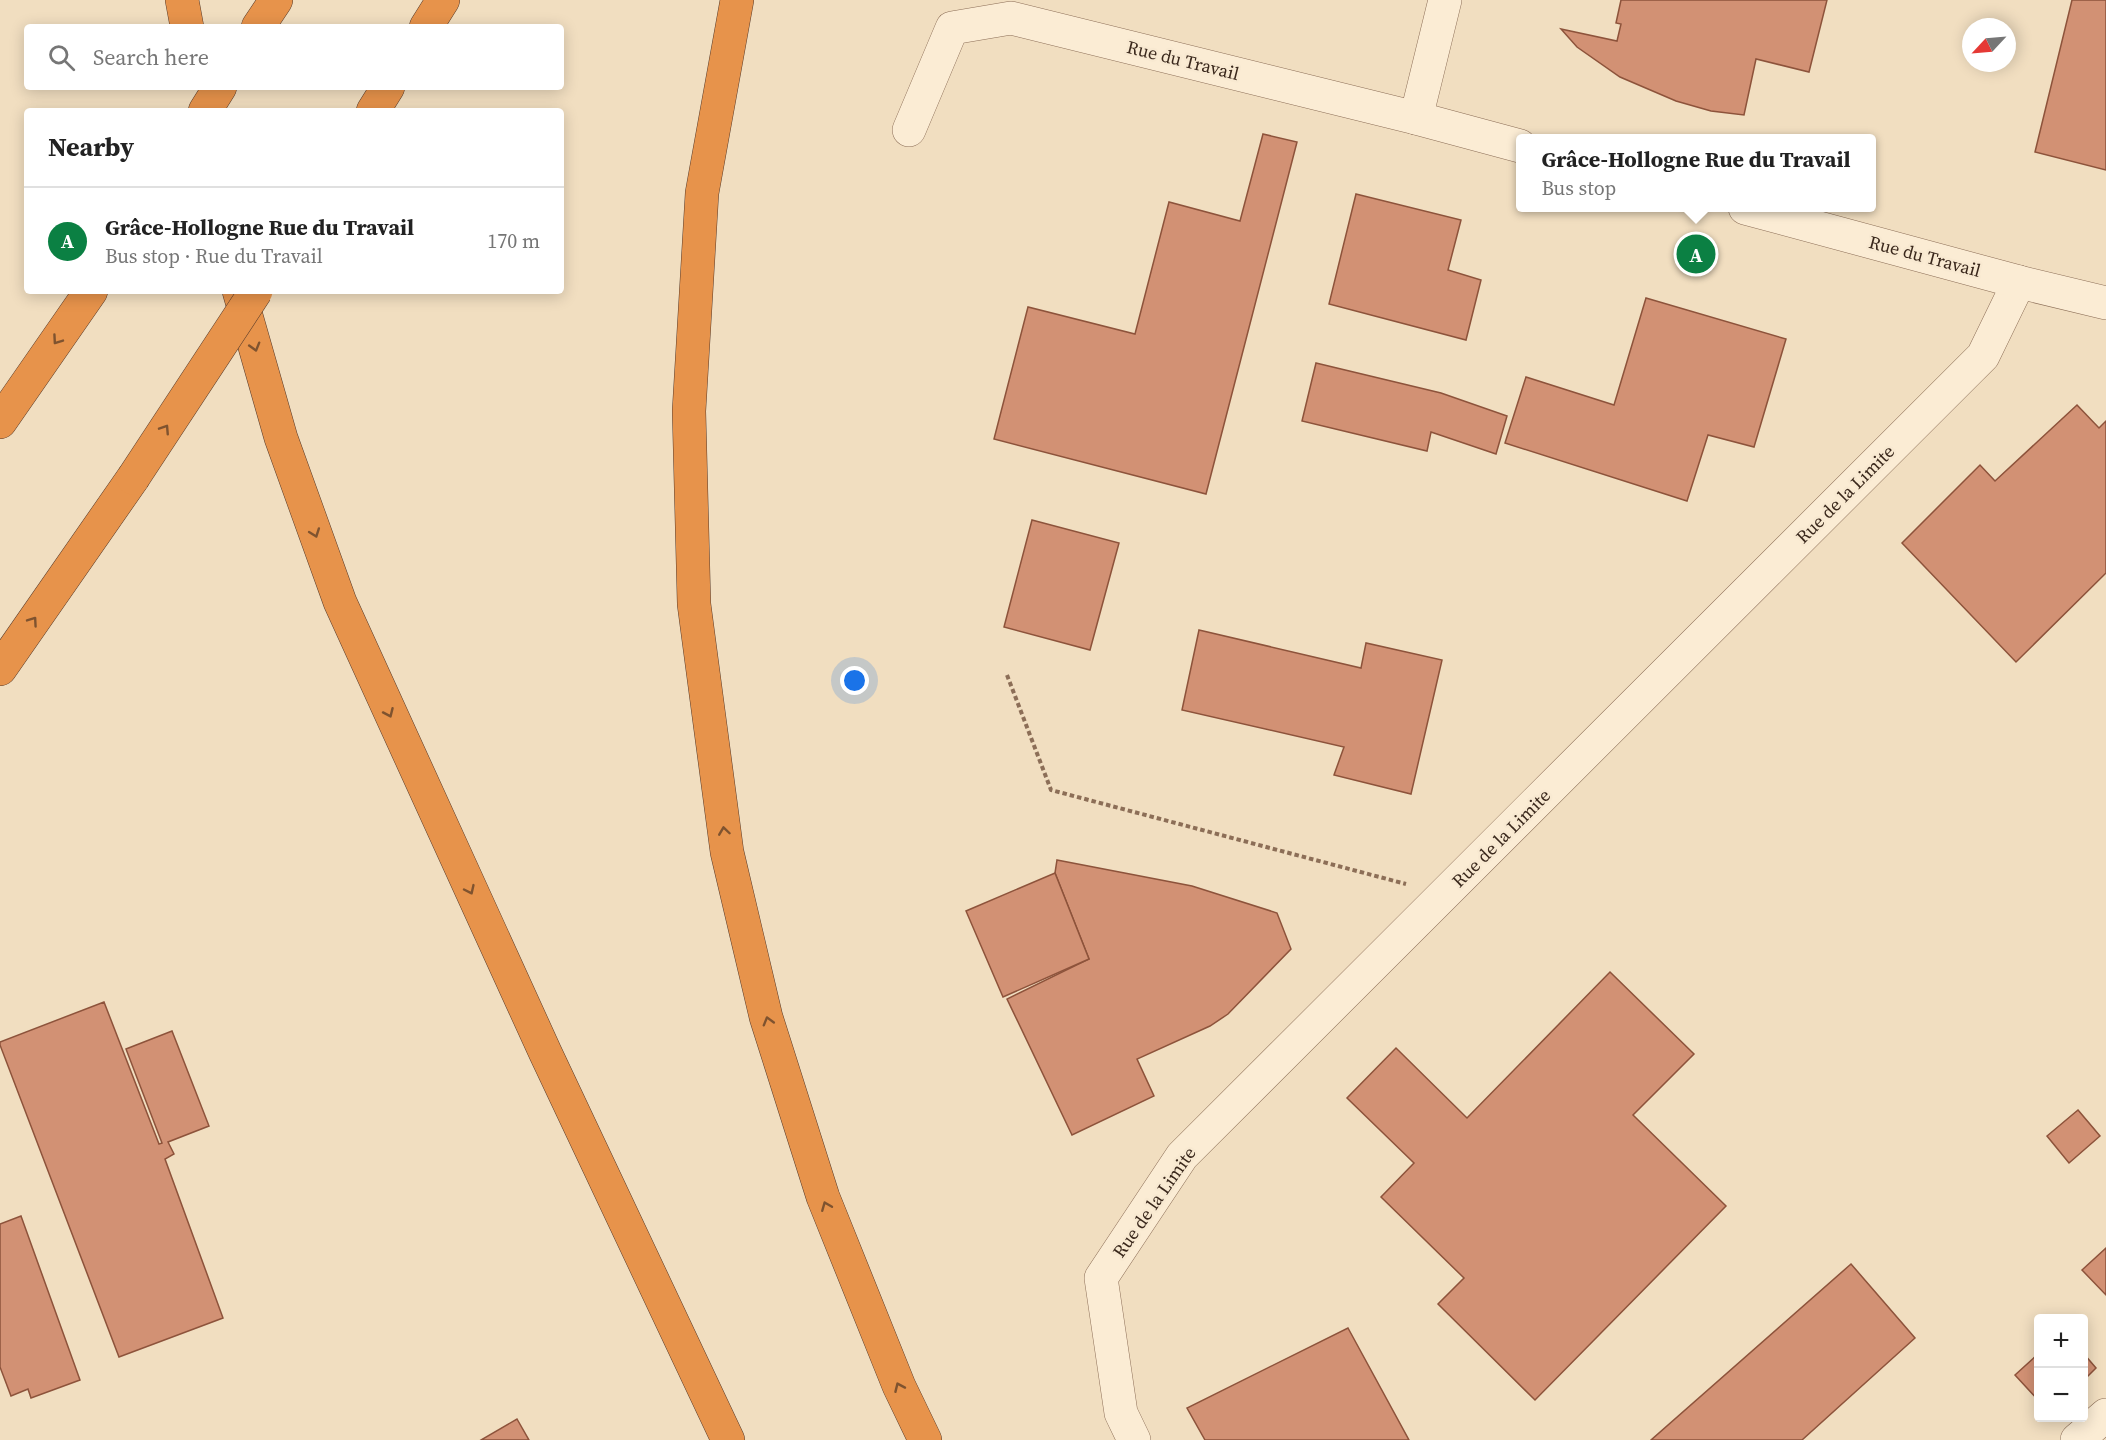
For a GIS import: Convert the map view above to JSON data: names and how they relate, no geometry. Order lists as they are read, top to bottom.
{
  "streets": {
    "street": ["Rue du Travail", "Rue de la Limite"]
  },
  "crossings": [
    ["Rue du Travail", "Rue de la Limite"]
  ],
  "north": "bottom left",
  "page": {
    "search": "Search here",
    "heading": "Nearby",
    "popup": ["Grâce-Hollogne Rue du Travail", "Bus stop"],
    "list": [
      {
        "mark": "A",
        "name": "Grâce-Hollogne Rue du Travail",
        "note": "Bus stop · Rue du Travail",
        "value": "170 m"
      }
    ],
    "pins": "A",
    "map_buttons": ["+", "−"]
  }
}
